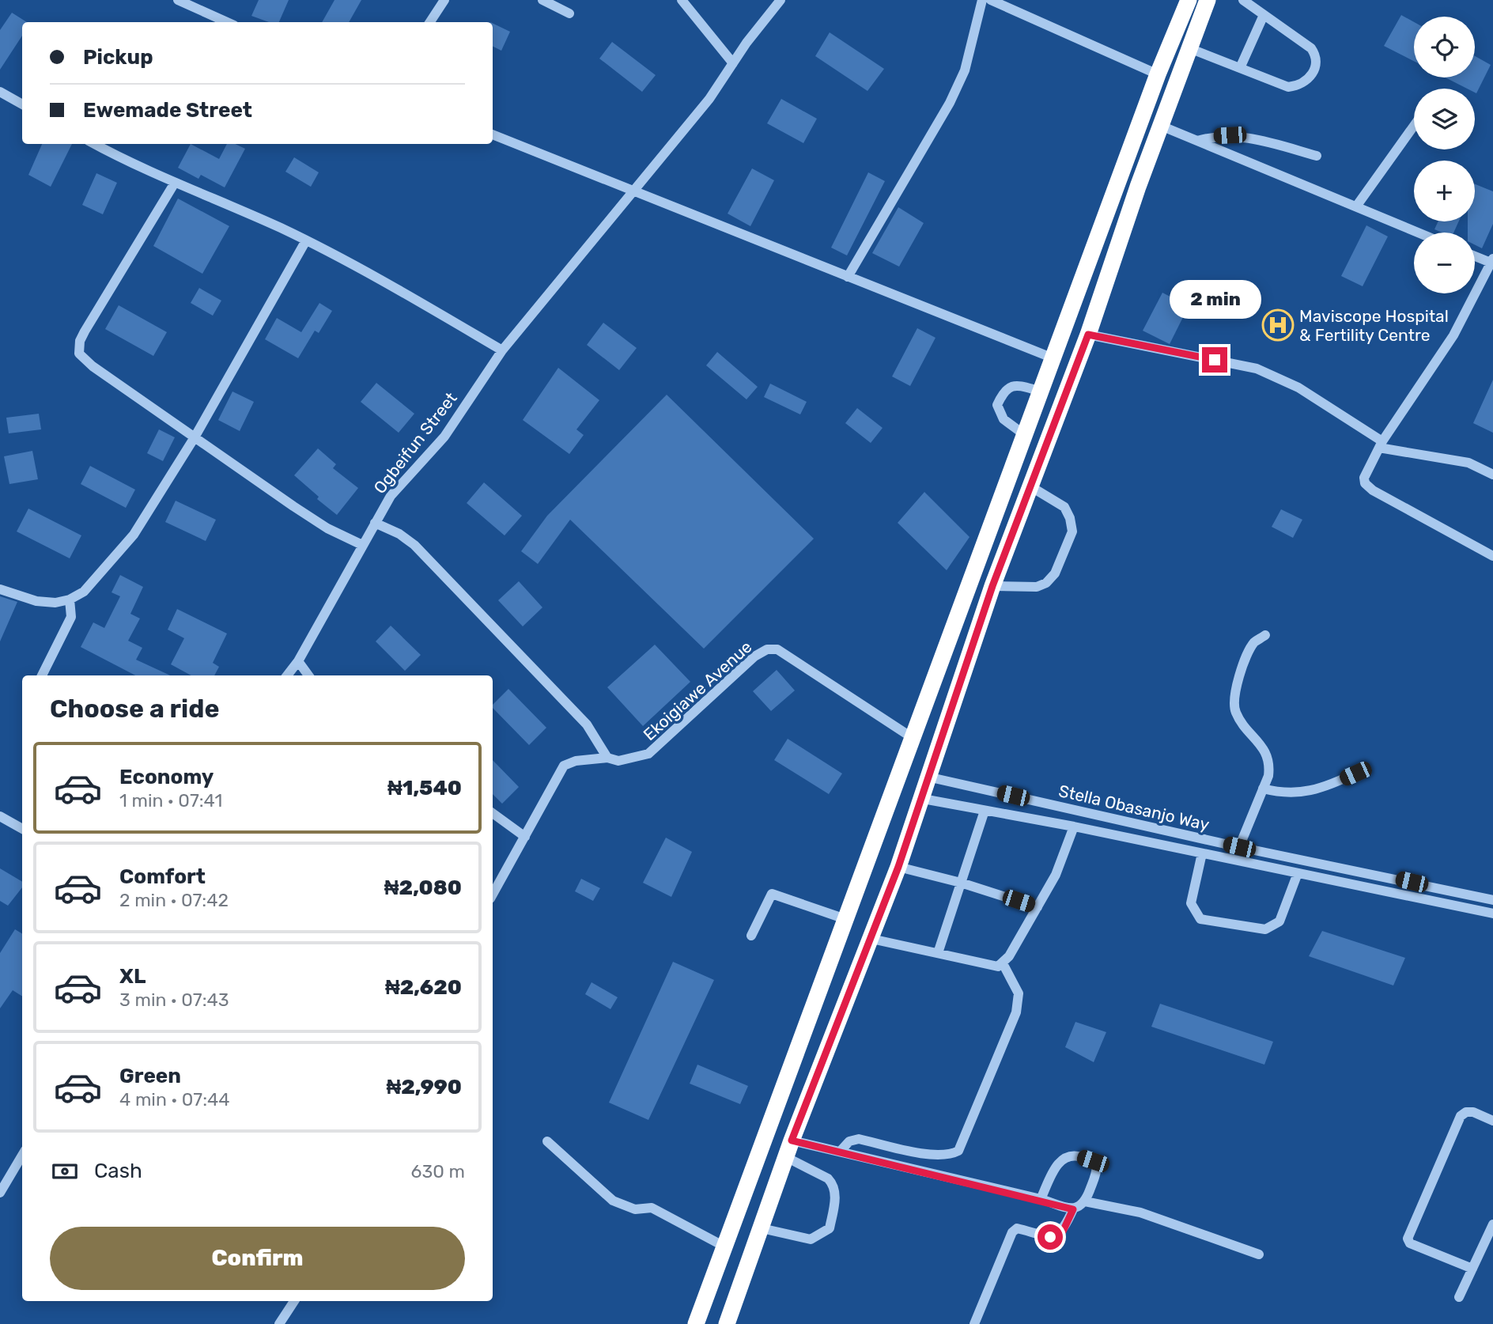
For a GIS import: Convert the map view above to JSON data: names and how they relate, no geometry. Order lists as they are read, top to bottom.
{
  "streets": {
    "street": ["Ogbeifun Street", "Ekoigiawe Avenue", "Stella Obasanjo Way"]
  },
  "places": {
    "hospital": ["Maviscope Hospital & Fertility Centre"]
  },
  "page": {
    "map_buttons": ["+", "−"],
    "banner": ["Pickup", "Ewemade Street"],
    "bubble": "2 min",
    "heading": "Choose a ride",
    "list": [
      {
        "name": "Economy",
        "note": "1 min · 07:41",
        "value": "₦1,540"
      },
      {
        "name": "Comfort",
        "note": "2 min · 07:42",
        "value": "₦2,080"
      },
      {
        "name": "XL",
        "note": "3 min · 07:43",
        "value": "₦2,620"
      },
      {
        "name": "Green",
        "note": "4 min · 07:44",
        "value": "₦2,990"
      }
    ],
    "pay": ["Cash", "630 m"],
    "buttons": "Confirm"
  }
}
